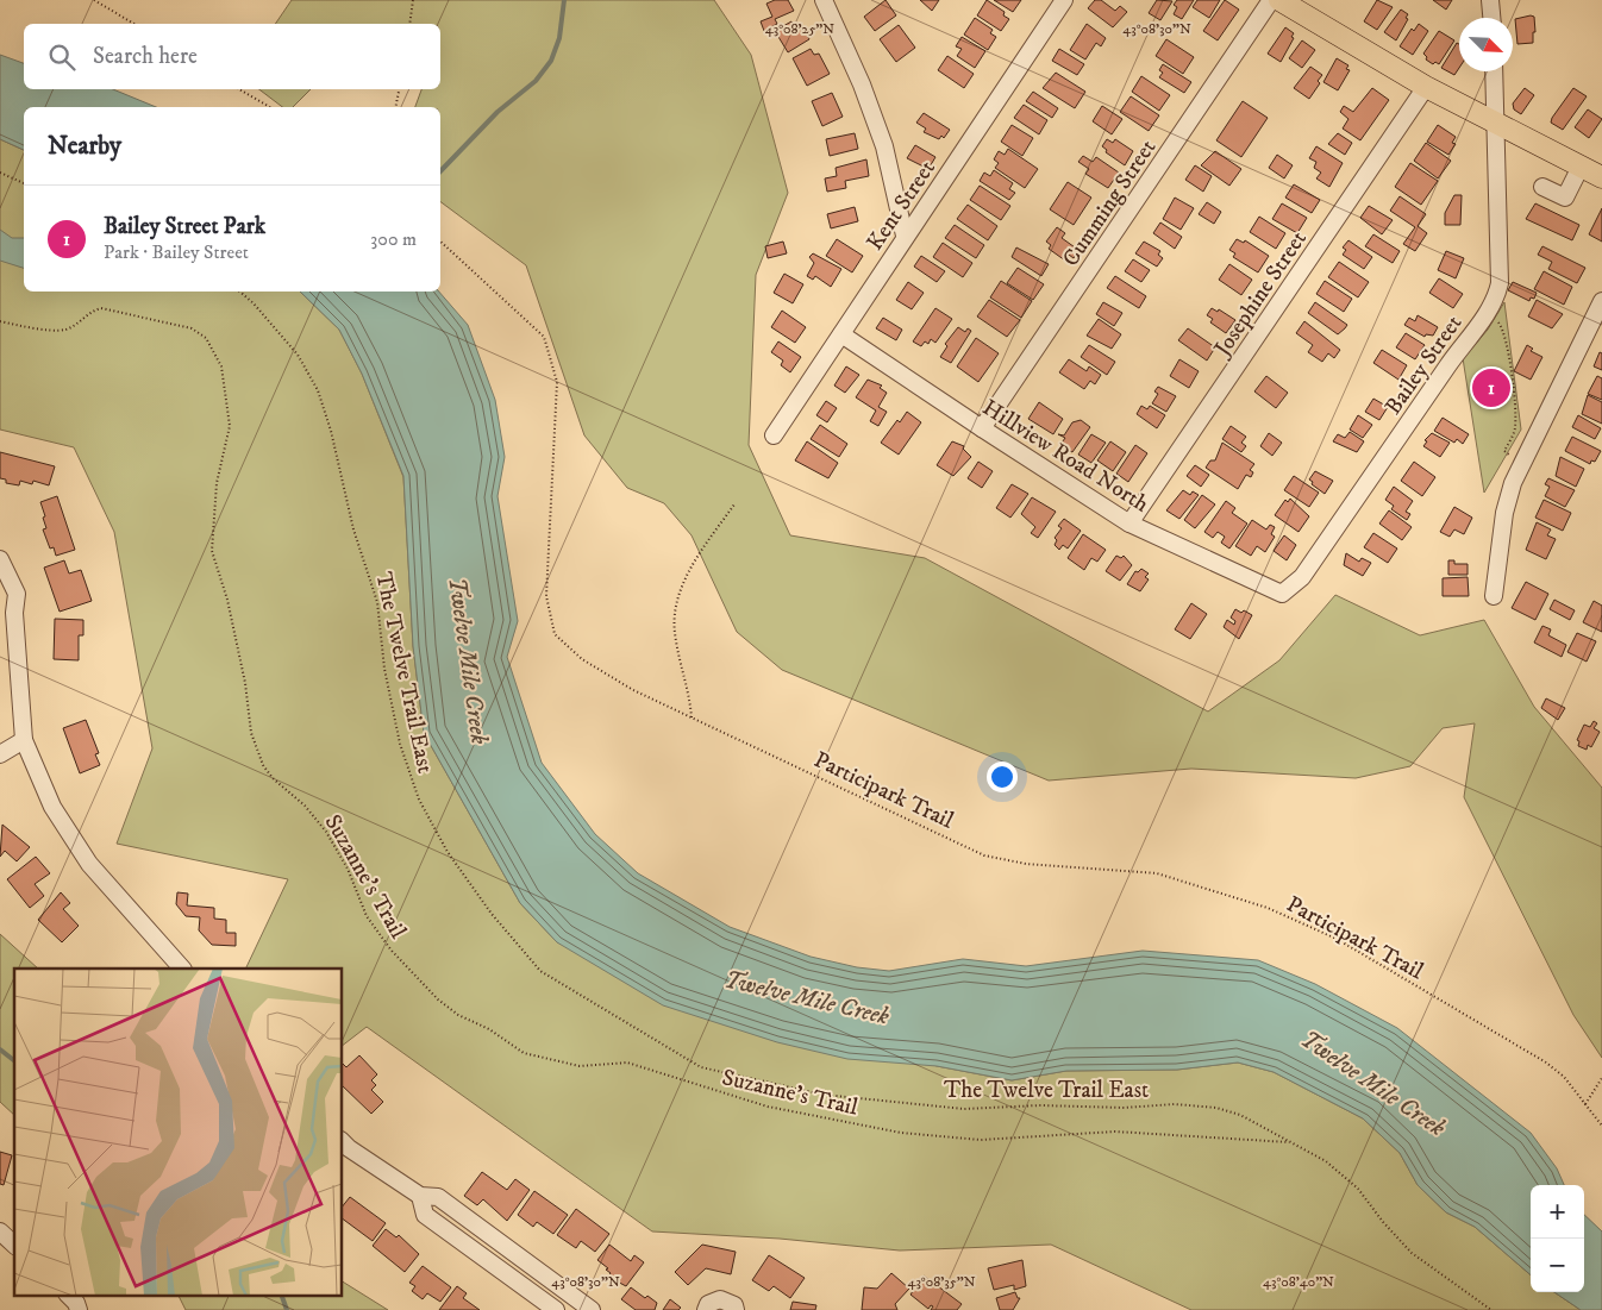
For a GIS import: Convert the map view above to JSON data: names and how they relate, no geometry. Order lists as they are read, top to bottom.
{
  "streets": {
    "street": [
      "Cumming Street",
      "Kent Street",
      "Josephine Street",
      "Bailey Street",
      "Hillview Road North"
    ],
    "path": ["The Twelve Trail East", "Participark Trail", "Suzanne's Trail"]
  },
  "crossings": [
    ["Cumming Street", "Hillview Road North"],
    ["Kent Street", "Hillview Road North"],
    ["Josephine Street", "Hillview Road North"],
    ["Bailey Street", "Hillview Road North"],
    ["The Twelve Trail East", "Suzanne's Trail"]
  ],
  "water": ["Twelve Mile Creek"],
  "north": "bottom right",
  "page": {
    "search": "Search here",
    "heading": "Nearby",
    "list": [
      {
        "mark": "1",
        "name": "Bailey Street Park",
        "note": "Park · Bailey Street",
        "value": "300 m"
      }
    ],
    "pins": "1",
    "map_buttons": ["+", "−"]
  },
  "coordinates": [
    "43°08'25\"N",
    "43°08'30\"N",
    "43°08'35\"N",
    "43°08'40\"N"
  ]
}
